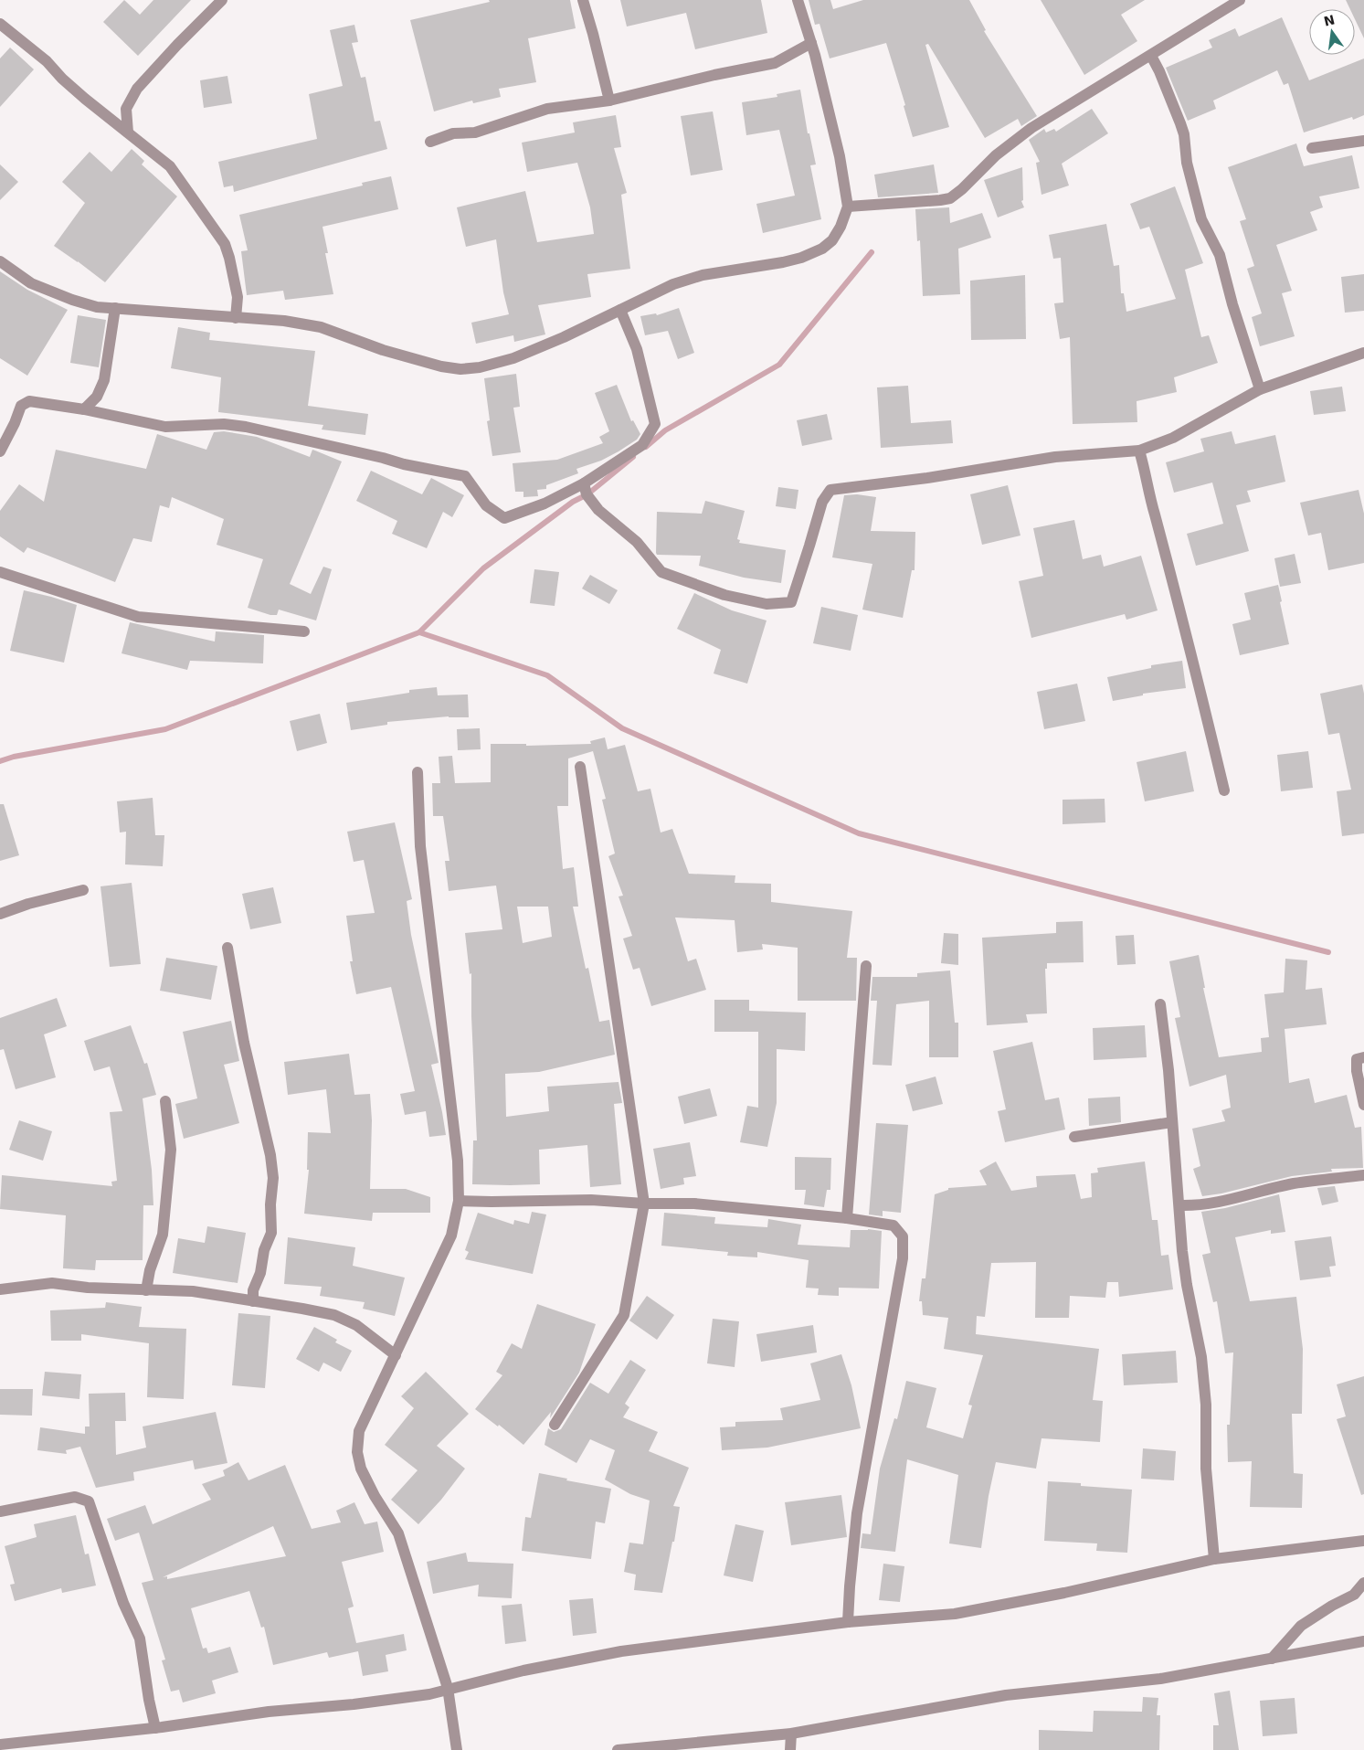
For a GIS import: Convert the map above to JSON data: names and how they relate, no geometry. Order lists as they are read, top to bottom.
{
  "north": "top"
}
